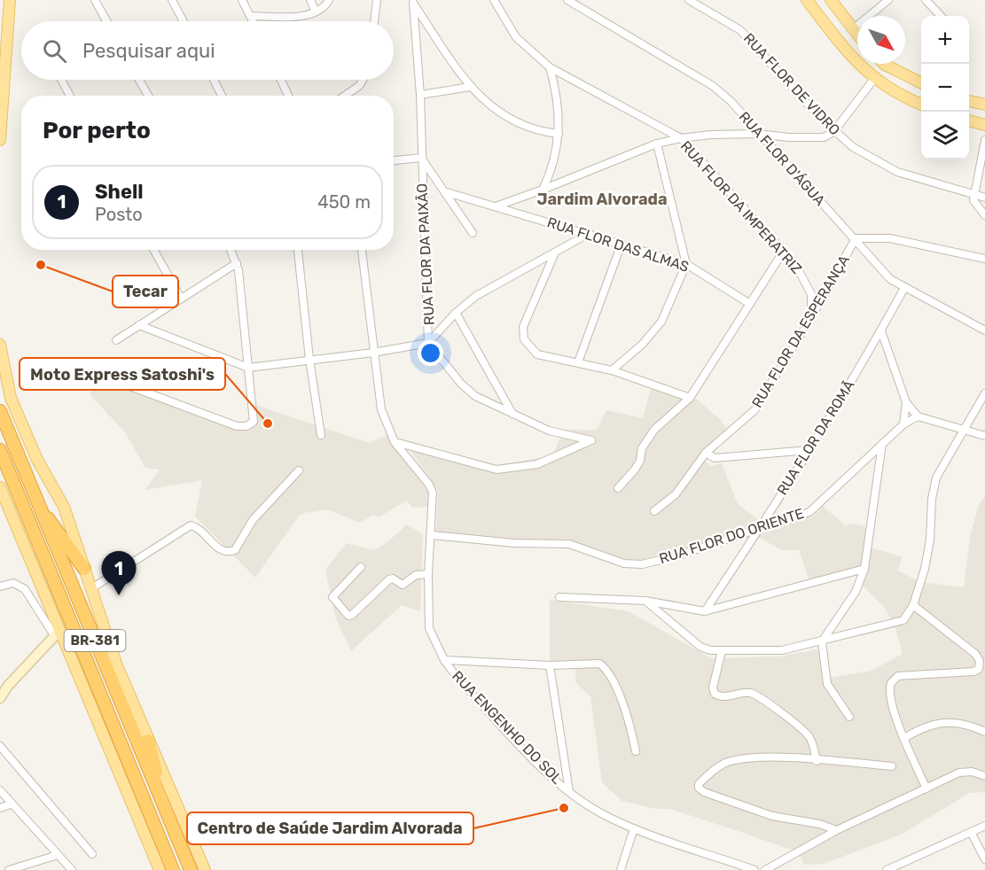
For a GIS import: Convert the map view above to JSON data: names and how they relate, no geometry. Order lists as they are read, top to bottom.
{
  "streets": {
    "highway": ["BR-381"],
    "street": [
      "RUA FLOR DE VIDRO",
      "RUA FLOR D'ÁGUA",
      "RUA FLOR DA IMPERATRIZ",
      "RUA FLOR DAS ALMAS",
      "RUA FLOR DA PAIXÃO",
      "RUA FLOR DA ESPERANÇA",
      "RUA FLOR DA ROMÃ",
      "RUA FLOR DO ORIENTE",
      "RUA ENGENHO DO SOL"
    ]
  },
  "crossings": [
    ["RUA FLOR D'ÁGUA", "RUA FLOR DA ESPERANÇA"],
    ["RUA FLOR D'ÁGUA", "RUA FLOR DA ROMÃ"],
    ["RUA FLOR DA IMPERATRIZ", "RUA FLOR DA ESPERANÇA"],
    ["RUA FLOR DA PAIXÃO", "RUA ENGENHO DO SOL"],
    ["RUA FLOR DA ROMÃ", "RUA FLOR DO ORIENTE"],
    ["RUA FLOR DO ORIENTE", "RUA ENGENHO DO SOL"]
  ],
  "districts": ["Jardim Alvorada"],
  "places": ["Tecar", "Moto Express Satoshi's", "Centro de Saúde Jardim Alvorada"],
  "north": "bottom right",
  "page": {
    "map_buttons": ["+", "−"],
    "search": "Pesquisar aqui",
    "heading": "Por perto",
    "list": [
      {
        "mark": "1",
        "name": "Shell",
        "note": "Posto",
        "value": "450 m"
      }
    ],
    "pins": "1"
  }
}
